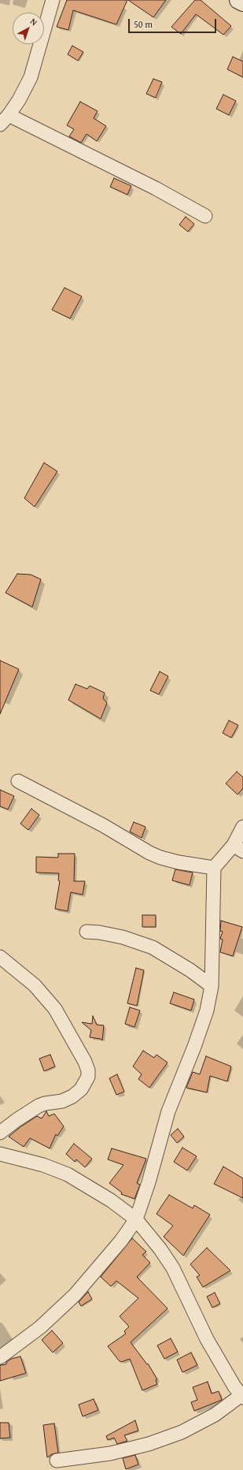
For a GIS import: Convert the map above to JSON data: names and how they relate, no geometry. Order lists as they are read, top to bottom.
{
  "scale_bar": "50 m",
  "north": "top right"
}
